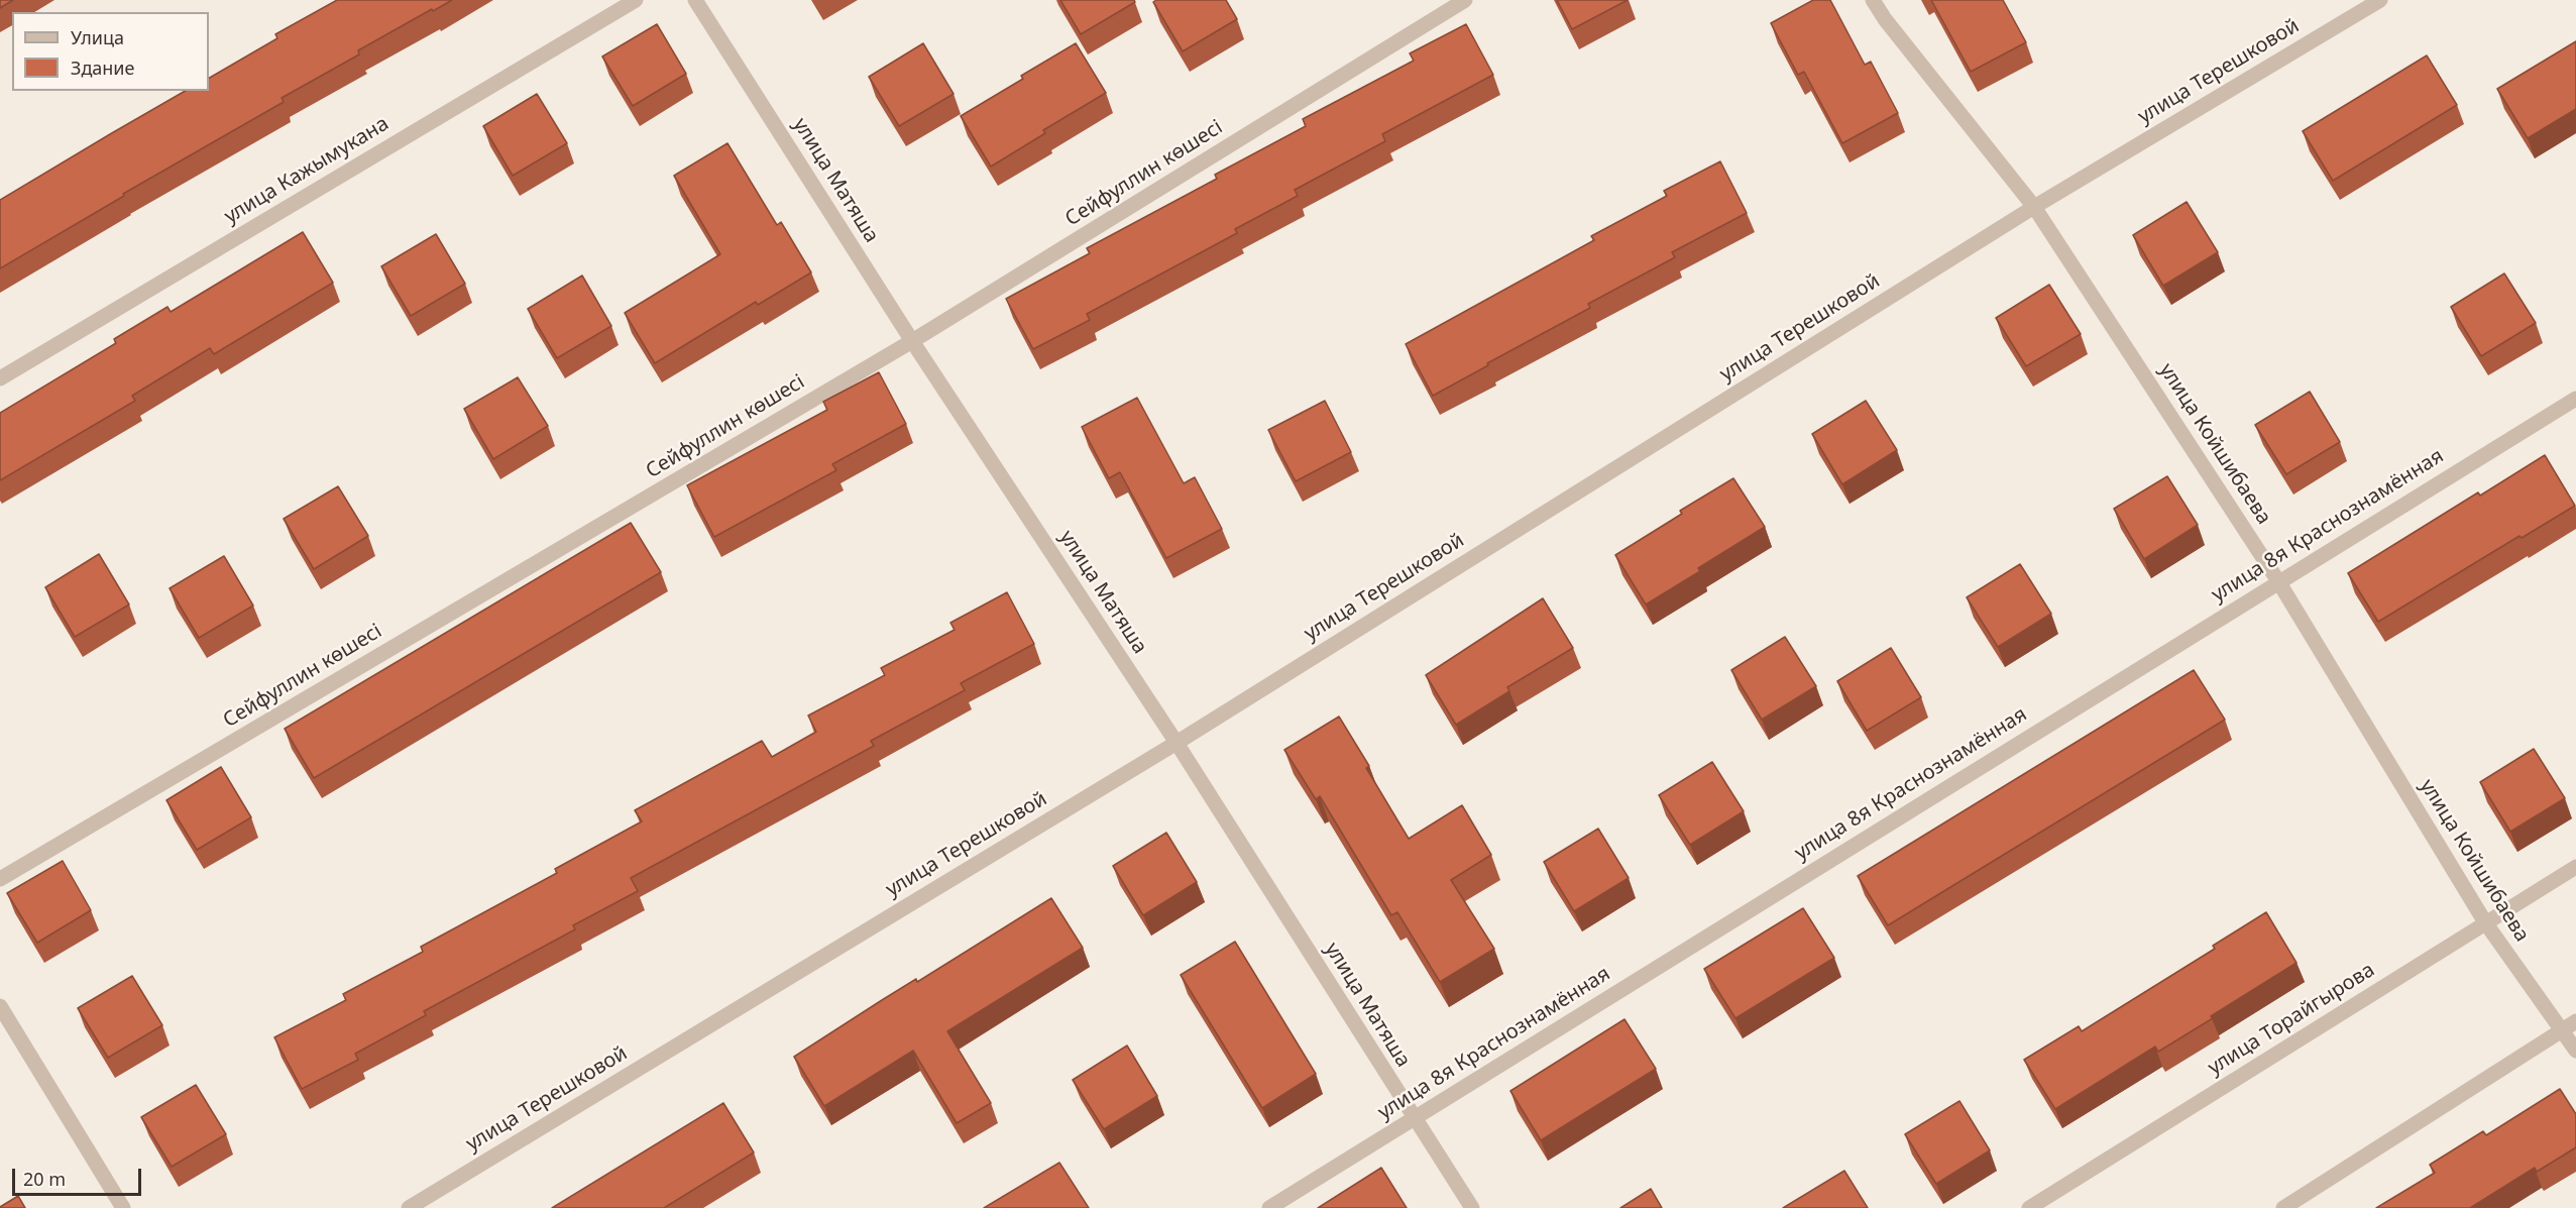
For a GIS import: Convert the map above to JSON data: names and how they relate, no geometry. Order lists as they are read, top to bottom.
{
  "streets": {
    "street": [
      "улица Терешковой",
      "улица Кажымукана",
      "Сейфуллин көшесі",
      "улица Матяша",
      "улица Койшибаева",
      "улица 8я Краснознамённая",
      "улица Торайгырова"
    ]
  },
  "crossings": [
    ["улица Терешковой", "улица Матяша"],
    ["улица Терешковой", "улица Койшибаева"],
    ["Сейфуллин көшесі", "улица Матяша"],
    ["улица Матяша", "улица 8я Краснознамённая"],
    ["улица Койшибаева", "улица 8я Краснознамённая"],
    ["улица Койшибаева", "улица Торайгырова"]
  ],
  "legend": ["Улица", "Здание"],
  "scale_bar": "20 m"
}
